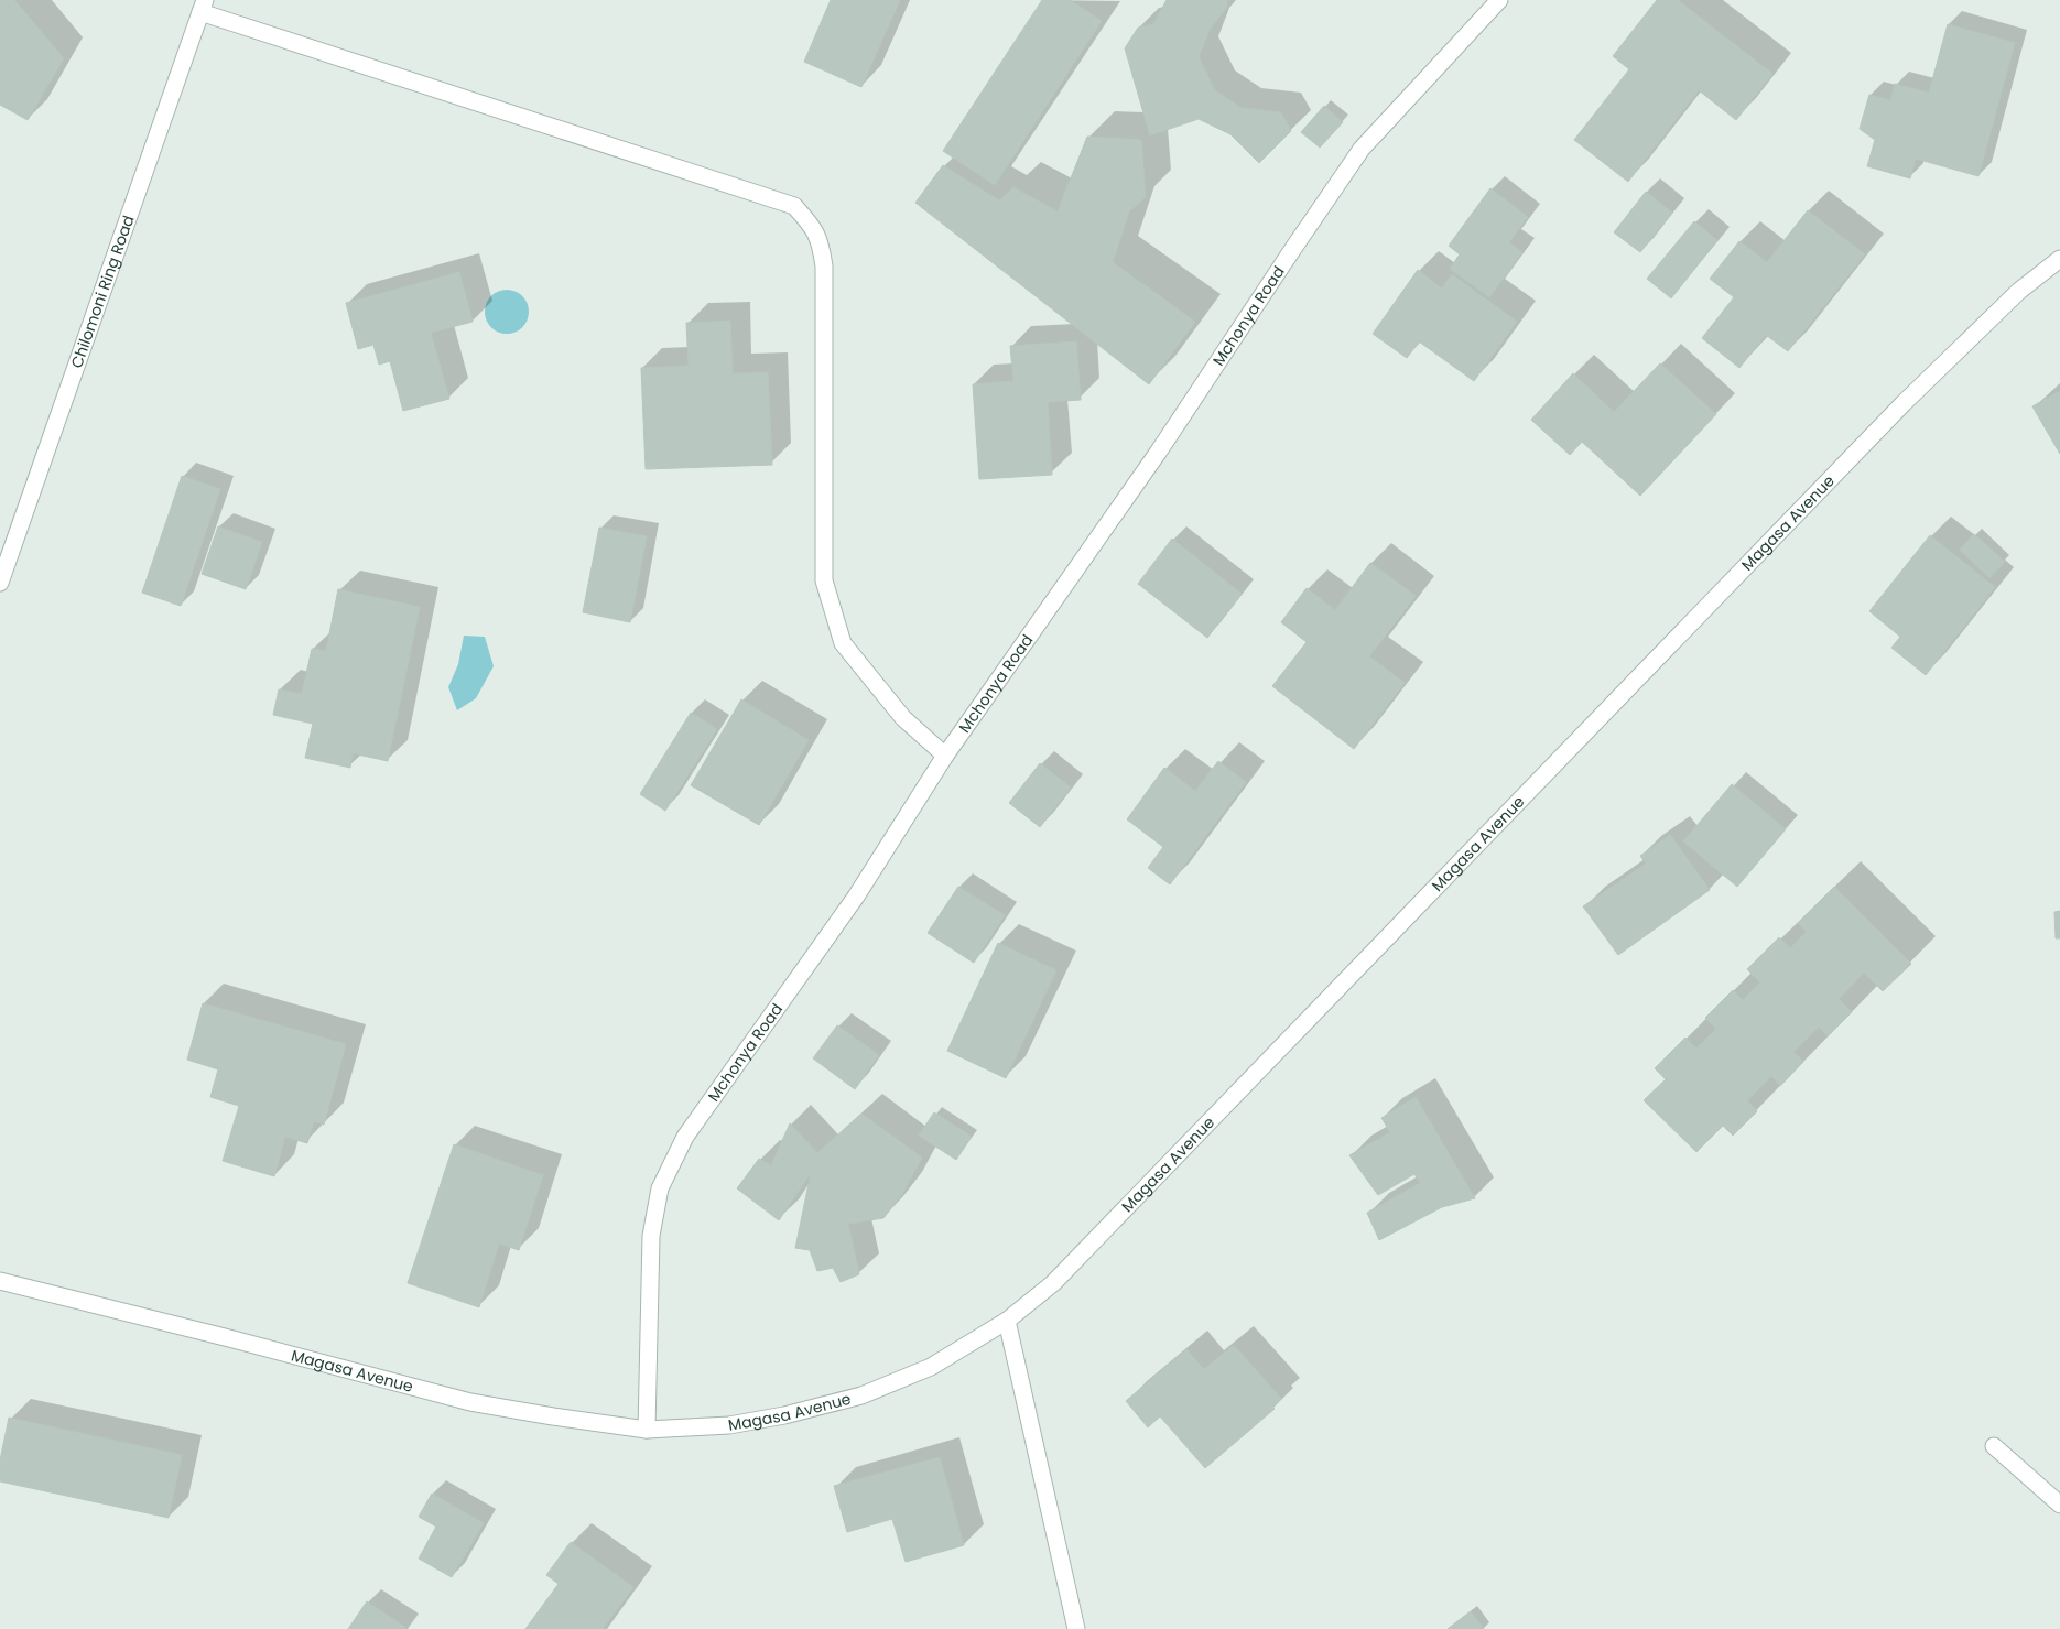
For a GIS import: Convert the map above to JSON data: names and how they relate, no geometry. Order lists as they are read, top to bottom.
{
  "streets": {
    "street": ["Chilomoni Ring Road", "Mchonya Road", "Magasa Avenue"]
  },
  "crossings": [
    ["Mchonya Road", "Magasa Avenue"]
  ]
}
